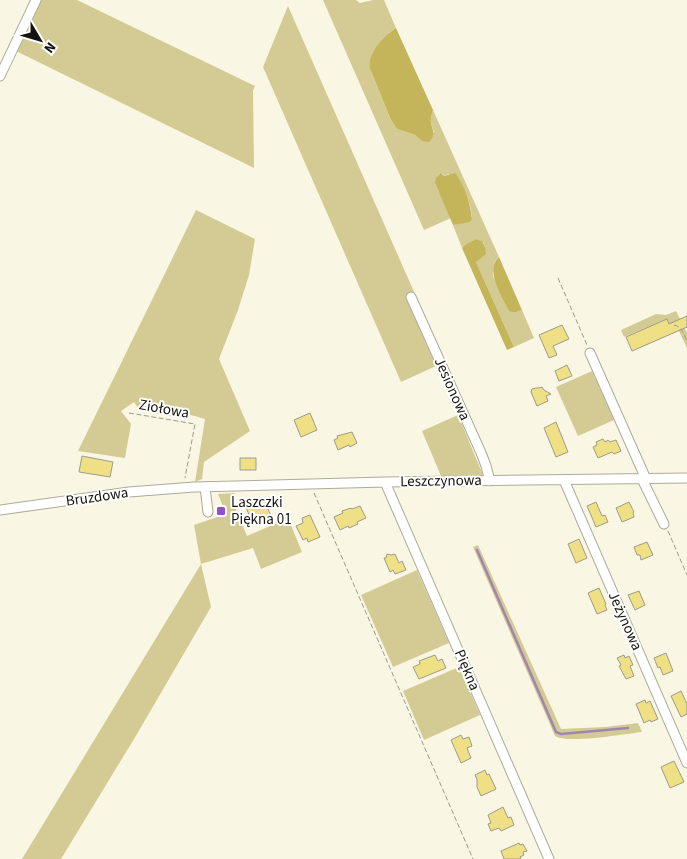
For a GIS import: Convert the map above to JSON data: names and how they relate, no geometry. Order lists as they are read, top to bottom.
{
  "streets": {
    "street": [
      "Jesionowa",
      "Leszczynowa",
      "Bruzdowa",
      "Jeżynowa",
      "Piękna"
    ],
    "path": ["Ziołowa"]
  },
  "crossings": [
    ["Jesionowa", "Leszczynowa"],
    ["Ziołowa", "Bruzdowa"],
    ["Leszczynowa", "Bruzdowa"],
    ["Leszczynowa", "Jeżynowa"],
    ["Leszczynowa", "Piękna"]
  ],
  "places": {
    "transit": ["Laszczki Piękna 01"]
  },
  "north": "bottom right"
}
